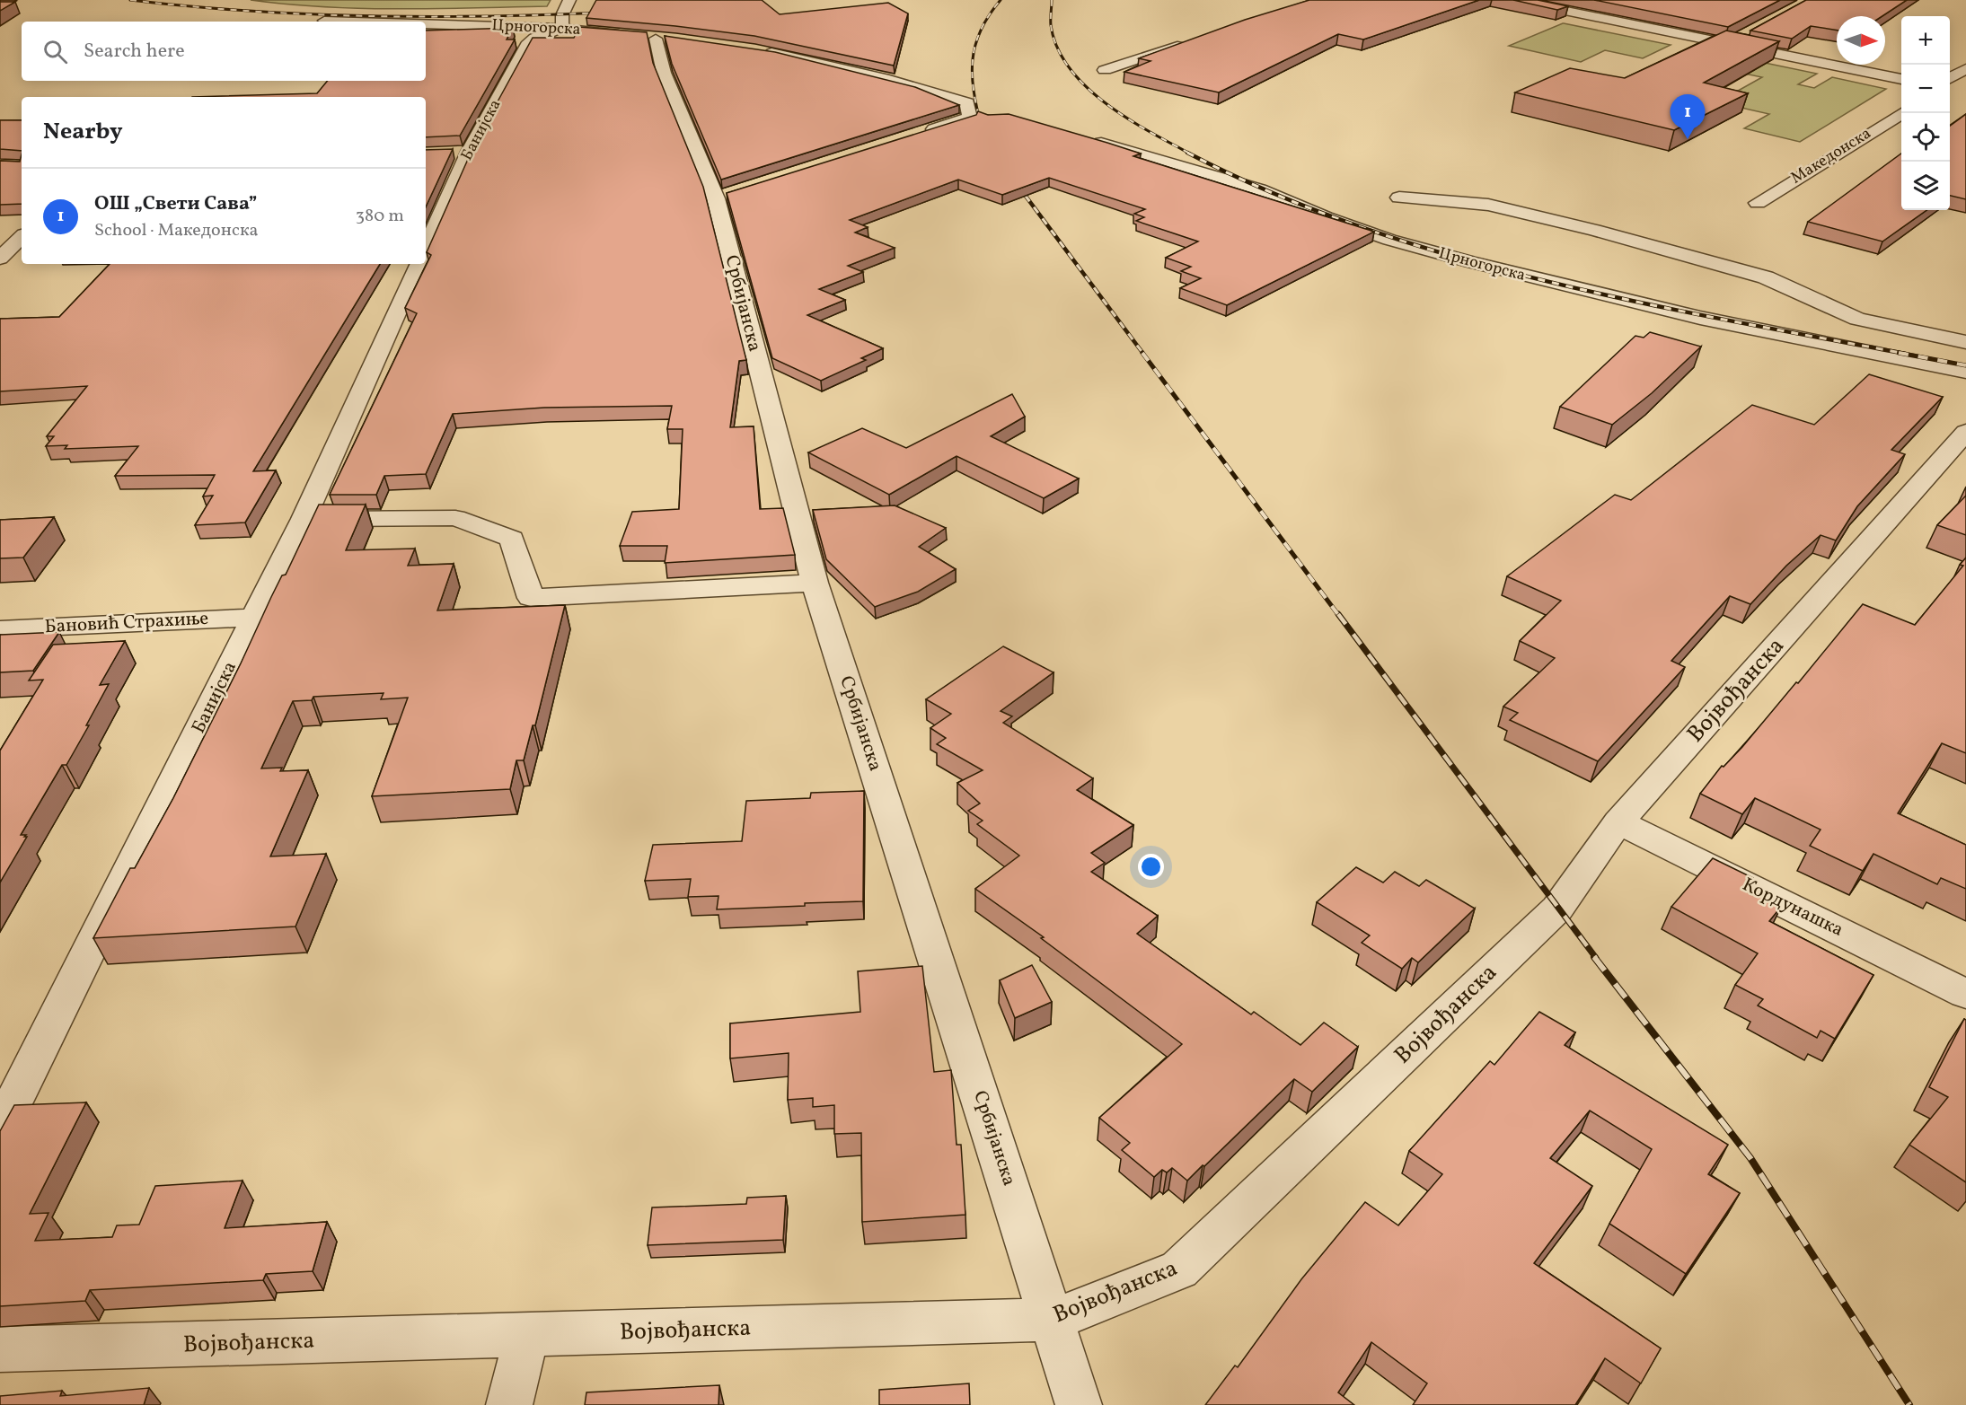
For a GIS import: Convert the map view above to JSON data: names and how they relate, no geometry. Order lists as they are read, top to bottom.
{
  "streets": {
    "street": [
      "Црногорска",
      "Банијска",
      "Македонска",
      "Србијанска",
      "Бановић Страхиње",
      "Војвођанска",
      "Кордунашка"
    ]
  },
  "crossings": [
    ["Црногорска", "Банијска"],
    ["Црногорска", "Србијанска"],
    ["Банијска", "Бановић Страхиње"],
    ["Србијанска", "Војвођанска"],
    ["Војвођанска", "Кордунашка"]
  ],
  "north": "right",
  "page": {
    "map_buttons": ["+", "−"],
    "search": "Search here",
    "pins": "1",
    "heading": "Nearby",
    "list": [
      {
        "mark": "1",
        "name": "ОШ „Свети Сава”",
        "note": "School · Македонска",
        "value": "380 m"
      }
    ]
  }
}
